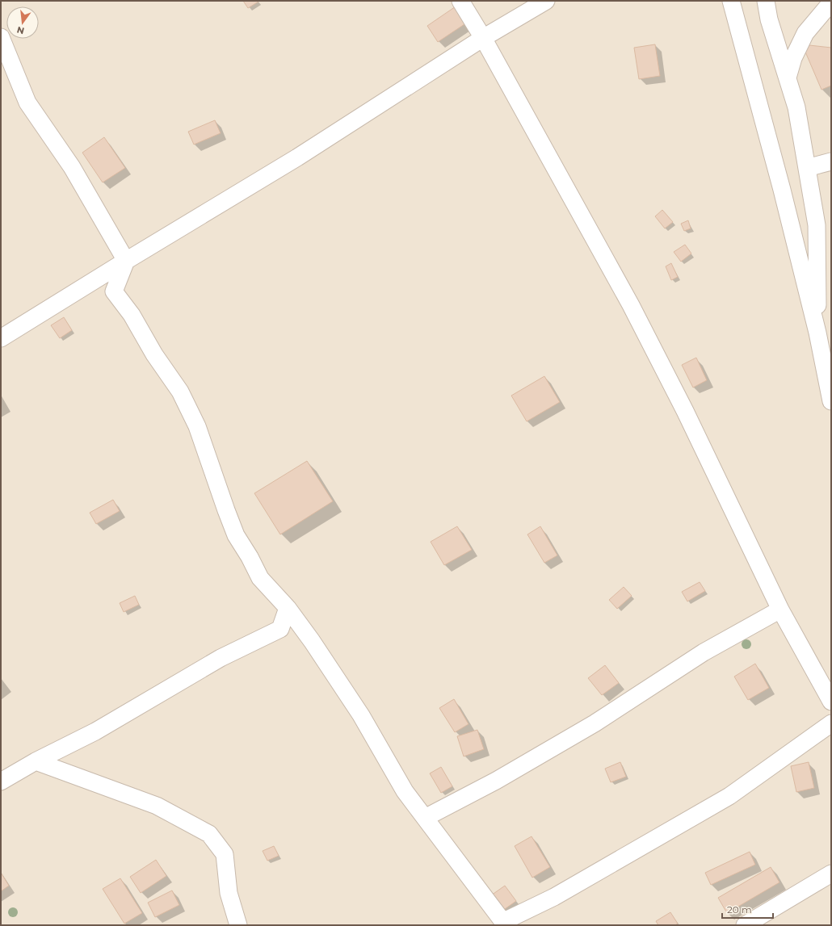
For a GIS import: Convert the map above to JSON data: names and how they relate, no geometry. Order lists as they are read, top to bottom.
{
  "scale_bar": "20 m",
  "north": "bottom"
}
